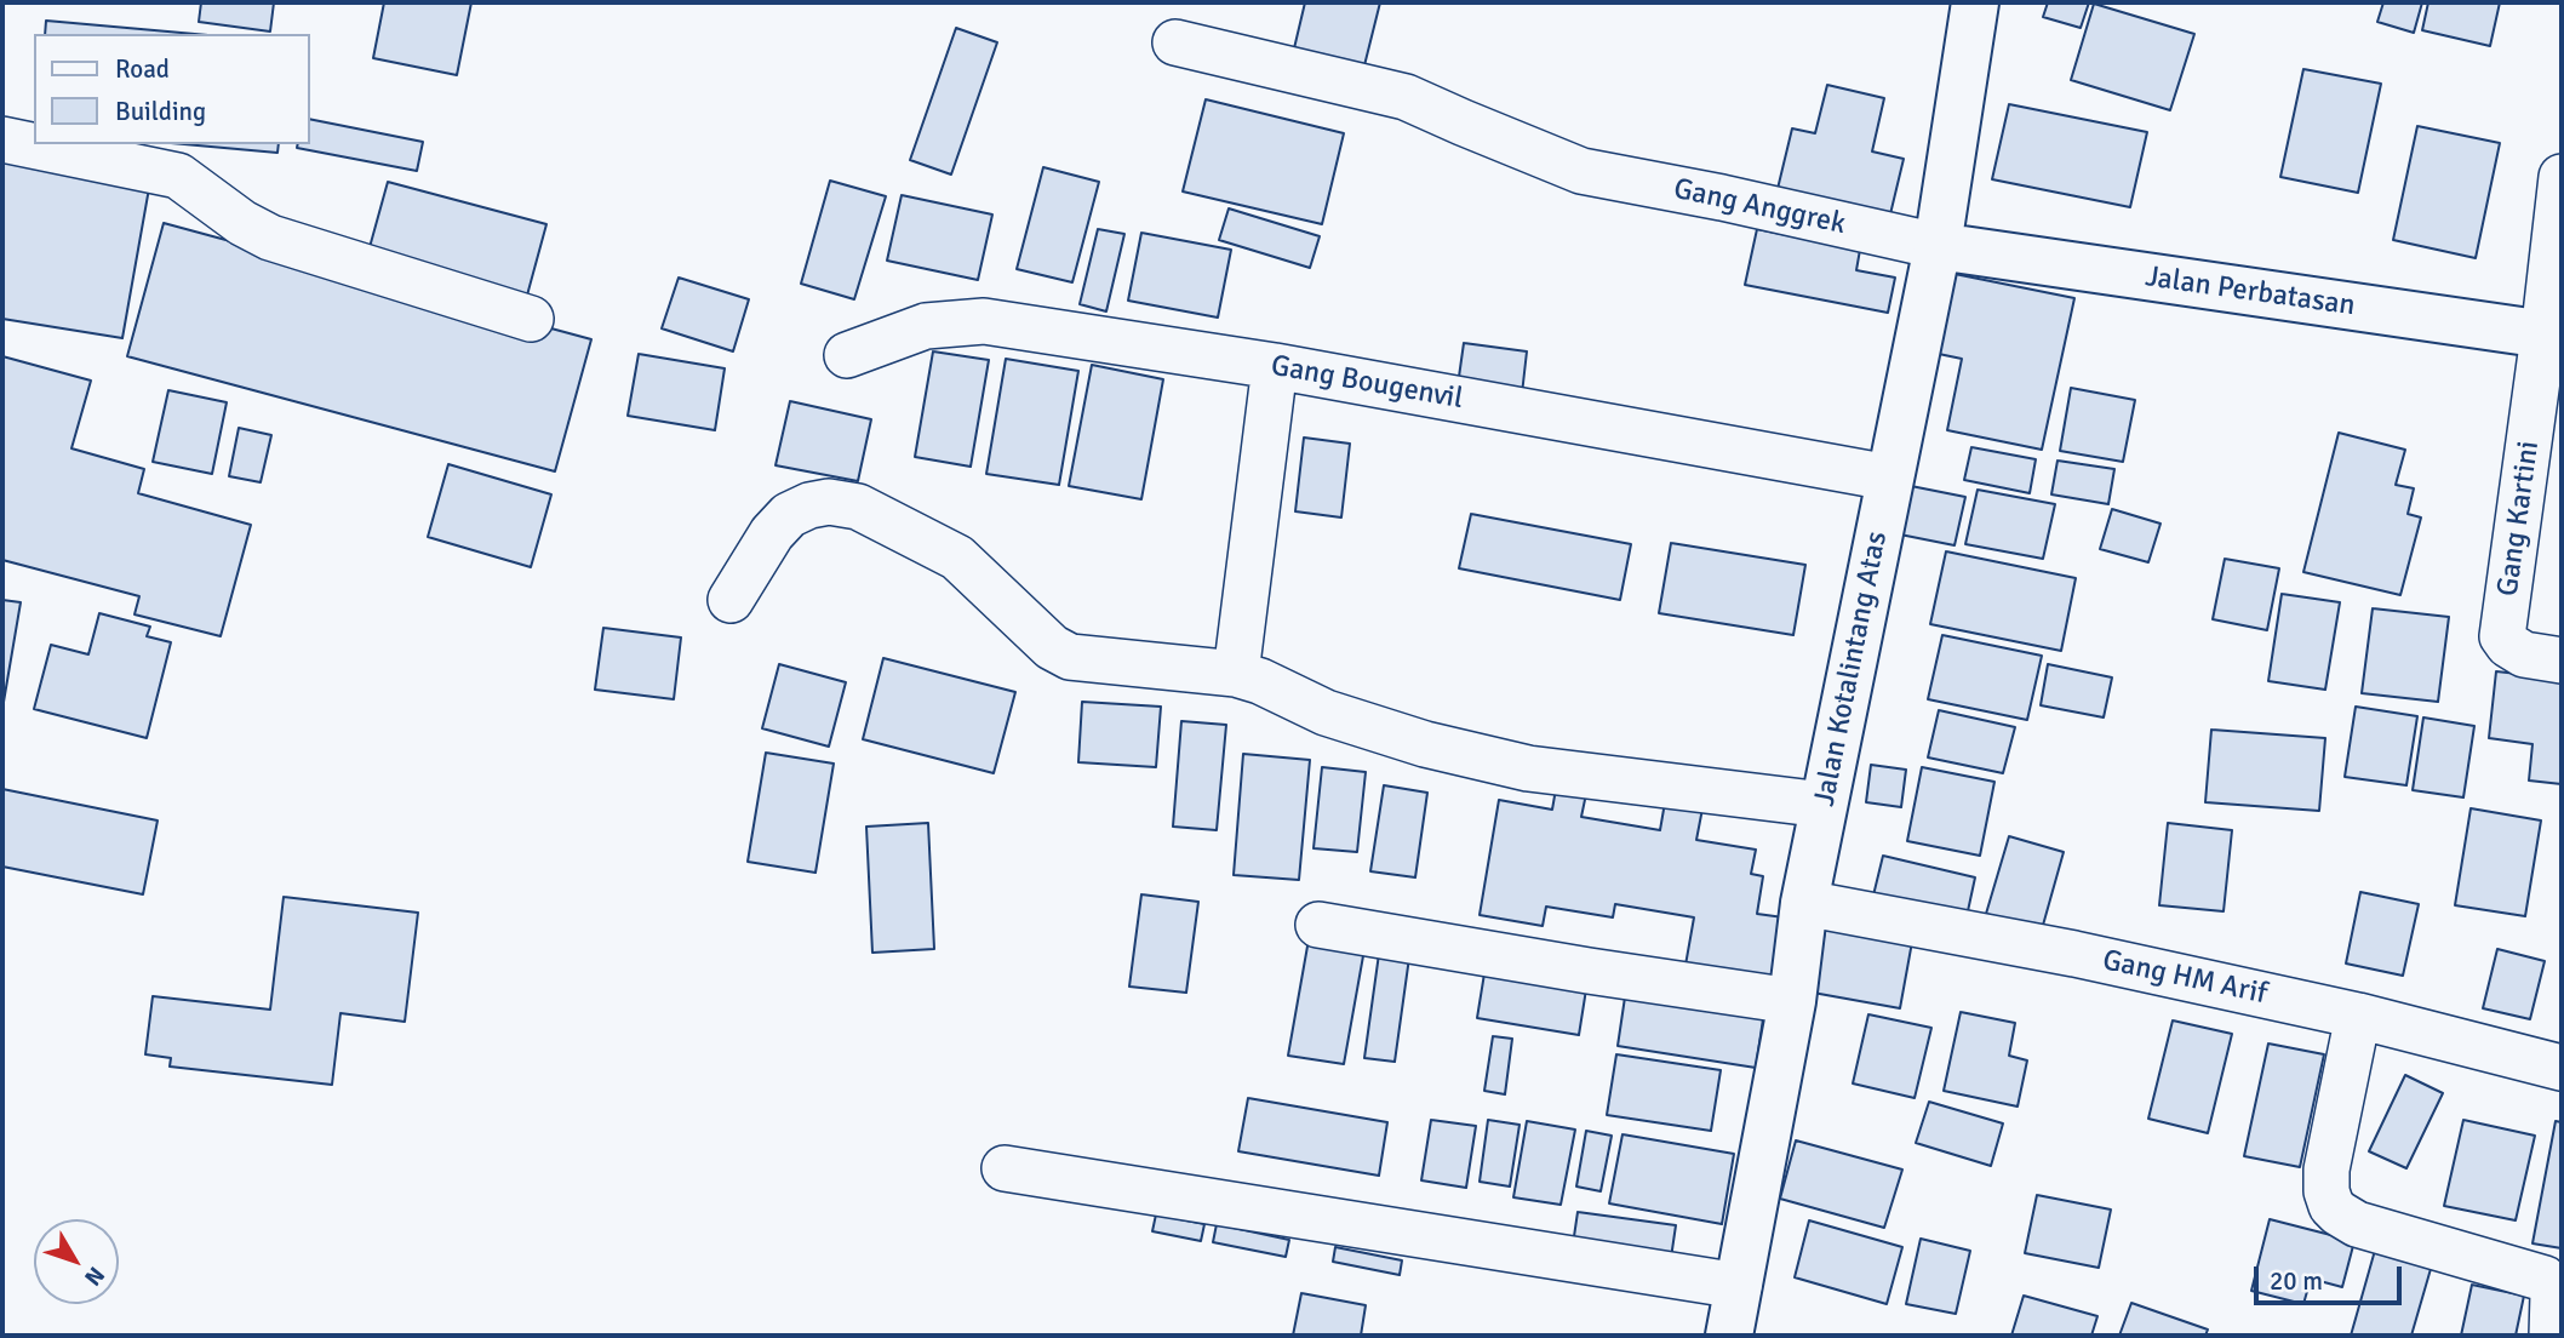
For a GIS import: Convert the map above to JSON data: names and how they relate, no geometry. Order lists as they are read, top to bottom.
{
  "streets": {
    "street": [
      "Gang Anggrek",
      "Jalan Perbatasan",
      "Gang Bougenvil",
      "Gang Kartini",
      "Jalan Kotalintang Atas",
      "Gang HM Arif"
    ]
  },
  "crossings": [
    ["Gang Anggrek", "Jalan Perbatasan"],
    ["Gang Anggrek", "Jalan Kotalintang Atas"],
    ["Jalan Perbatasan", "Gang Kartini"],
    ["Jalan Perbatasan", "Jalan Kotalintang Atas"],
    ["Gang Bougenvil", "Jalan Kotalintang Atas"],
    ["Jalan Kotalintang Atas", "Gang HM Arif"]
  ],
  "legend": ["Road", "Building"],
  "scale_bar": "20 m",
  "north": "bottom right"
}
